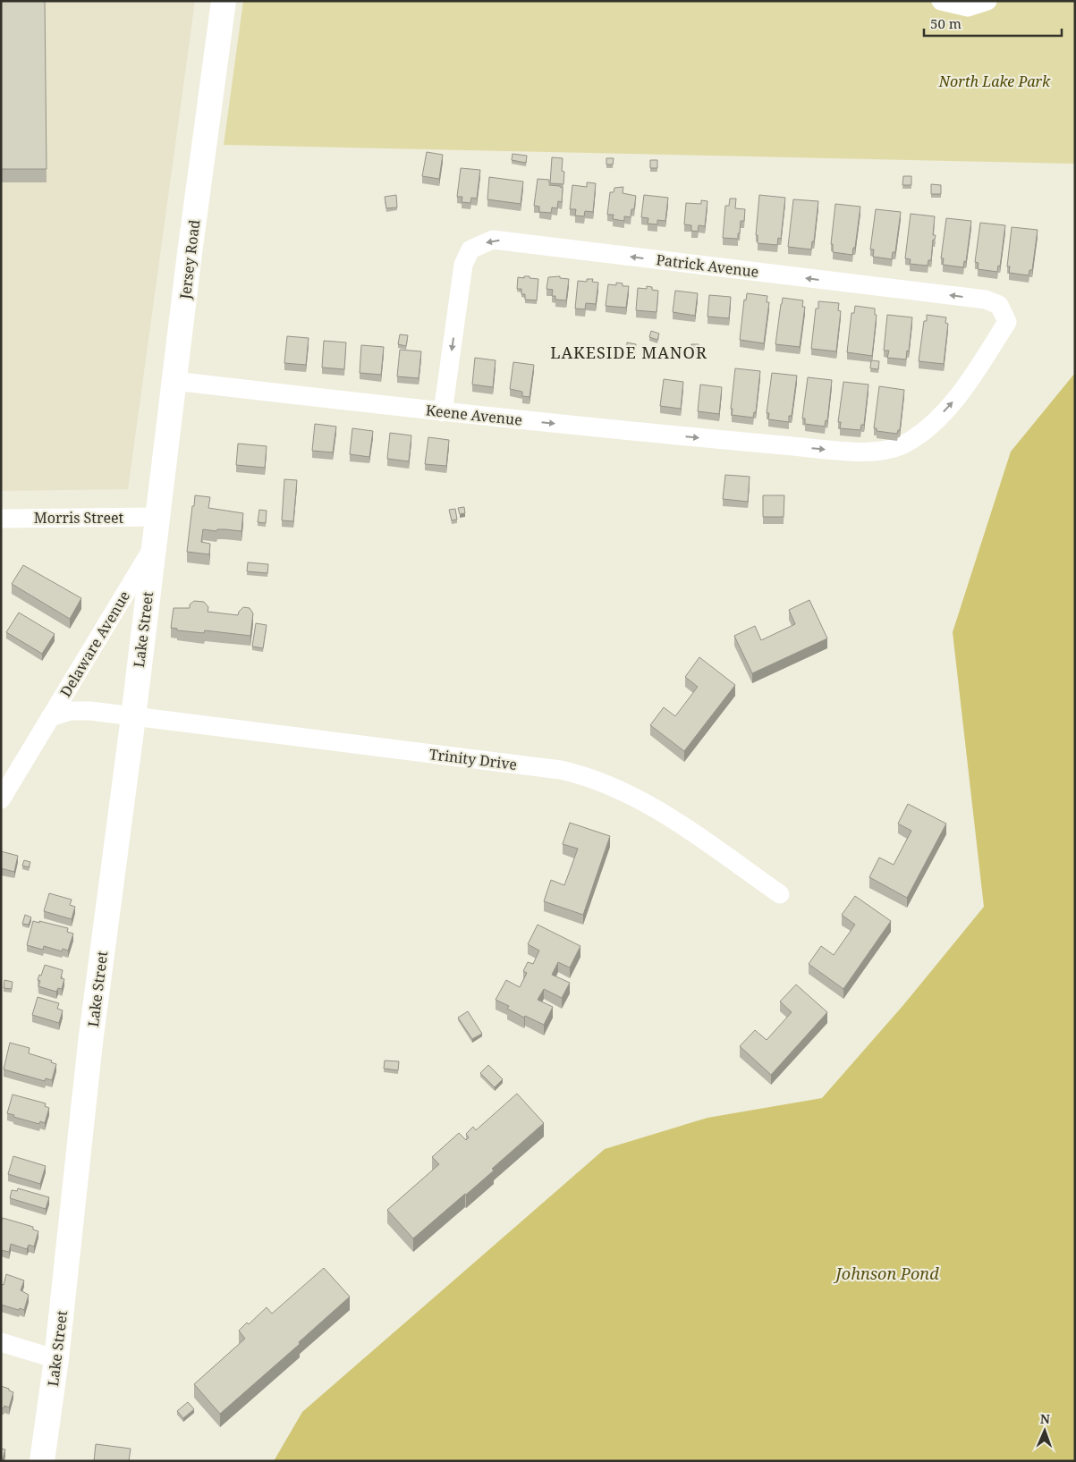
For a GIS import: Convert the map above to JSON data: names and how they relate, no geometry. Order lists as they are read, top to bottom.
{
  "streets": {
    "street": [
      "Jersey Road",
      "Patrick Avenue",
      "Keene Avenue",
      "Morris Street",
      "Lake Street",
      "Delaware Avenue",
      "Trinity Drive"
    ]
  },
  "crossings": [
    ["Jersey Road", "Keene Avenue"],
    ["Jersey Road", "Morris Street"],
    ["Jersey Road", "Lake Street"],
    ["Patrick Avenue", "Keene Avenue"],
    ["Morris Street", "Lake Street"],
    ["Lake Street", "Delaware Avenue"],
    ["Lake Street", "Trinity Drive"],
    ["Delaware Avenue", "Trinity Drive"]
  ],
  "one_way": ["Patrick Avenue", "Keene Avenue"],
  "districts": ["LAKESIDE MANOR"],
  "water": ["Johnson Pond"],
  "parks": ["North Lake Park"],
  "scale_bar": "50 m",
  "north": "top"
}
